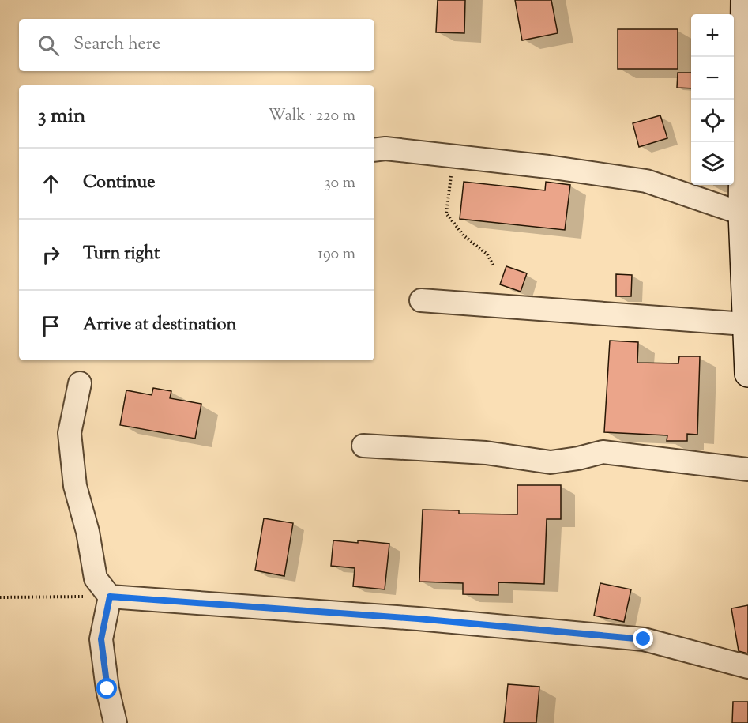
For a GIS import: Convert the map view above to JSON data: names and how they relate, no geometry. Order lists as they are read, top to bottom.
{
  "page": {
    "map_buttons": ["+", "−"],
    "search": "Search here",
    "heading": ["3 min", "Walk · 220 m"],
    "list": [
      ["Continue", "30 m"],
      ["Turn right", "190 m"],
      "Arrive at destination"
    ]
  }
}
